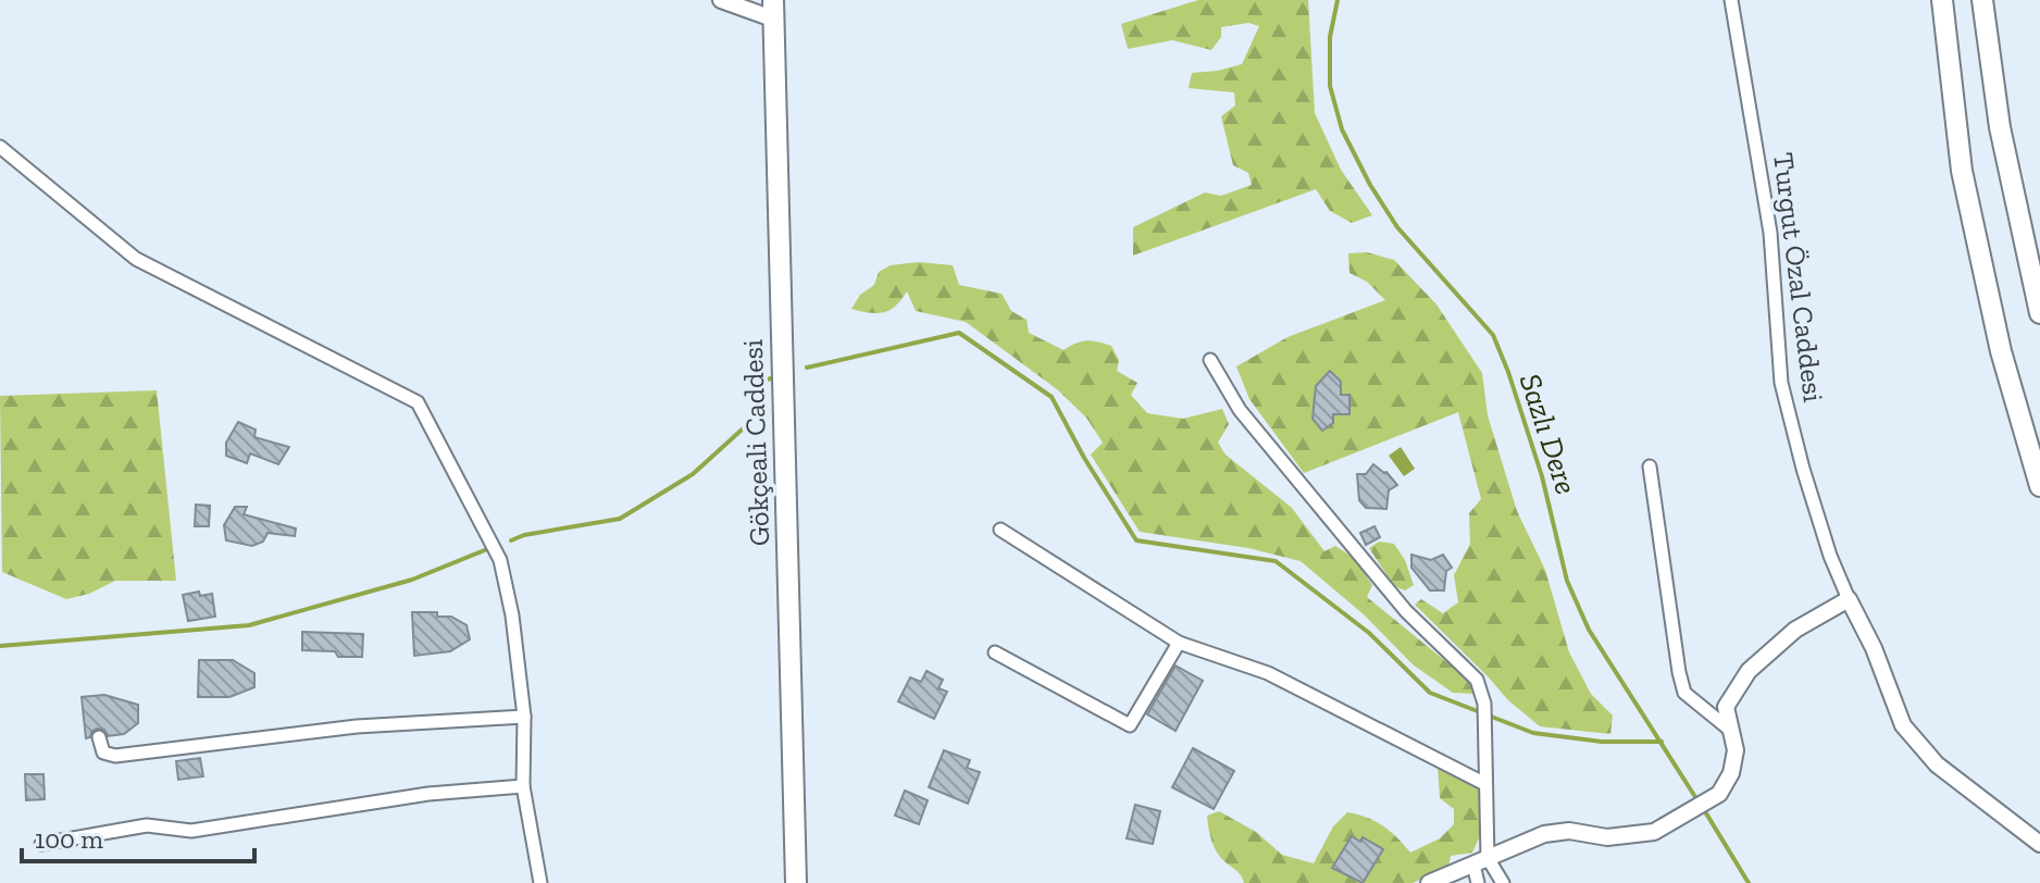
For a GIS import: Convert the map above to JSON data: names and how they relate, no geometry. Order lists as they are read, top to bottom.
{
  "streets": {
    "main road": ["Gökçeali Caddesi"],
    "street": ["Turgut Özal Caddesi"]
  },
  "water": ["Sazlı Dere"],
  "scale_bar": "100 m"
}
